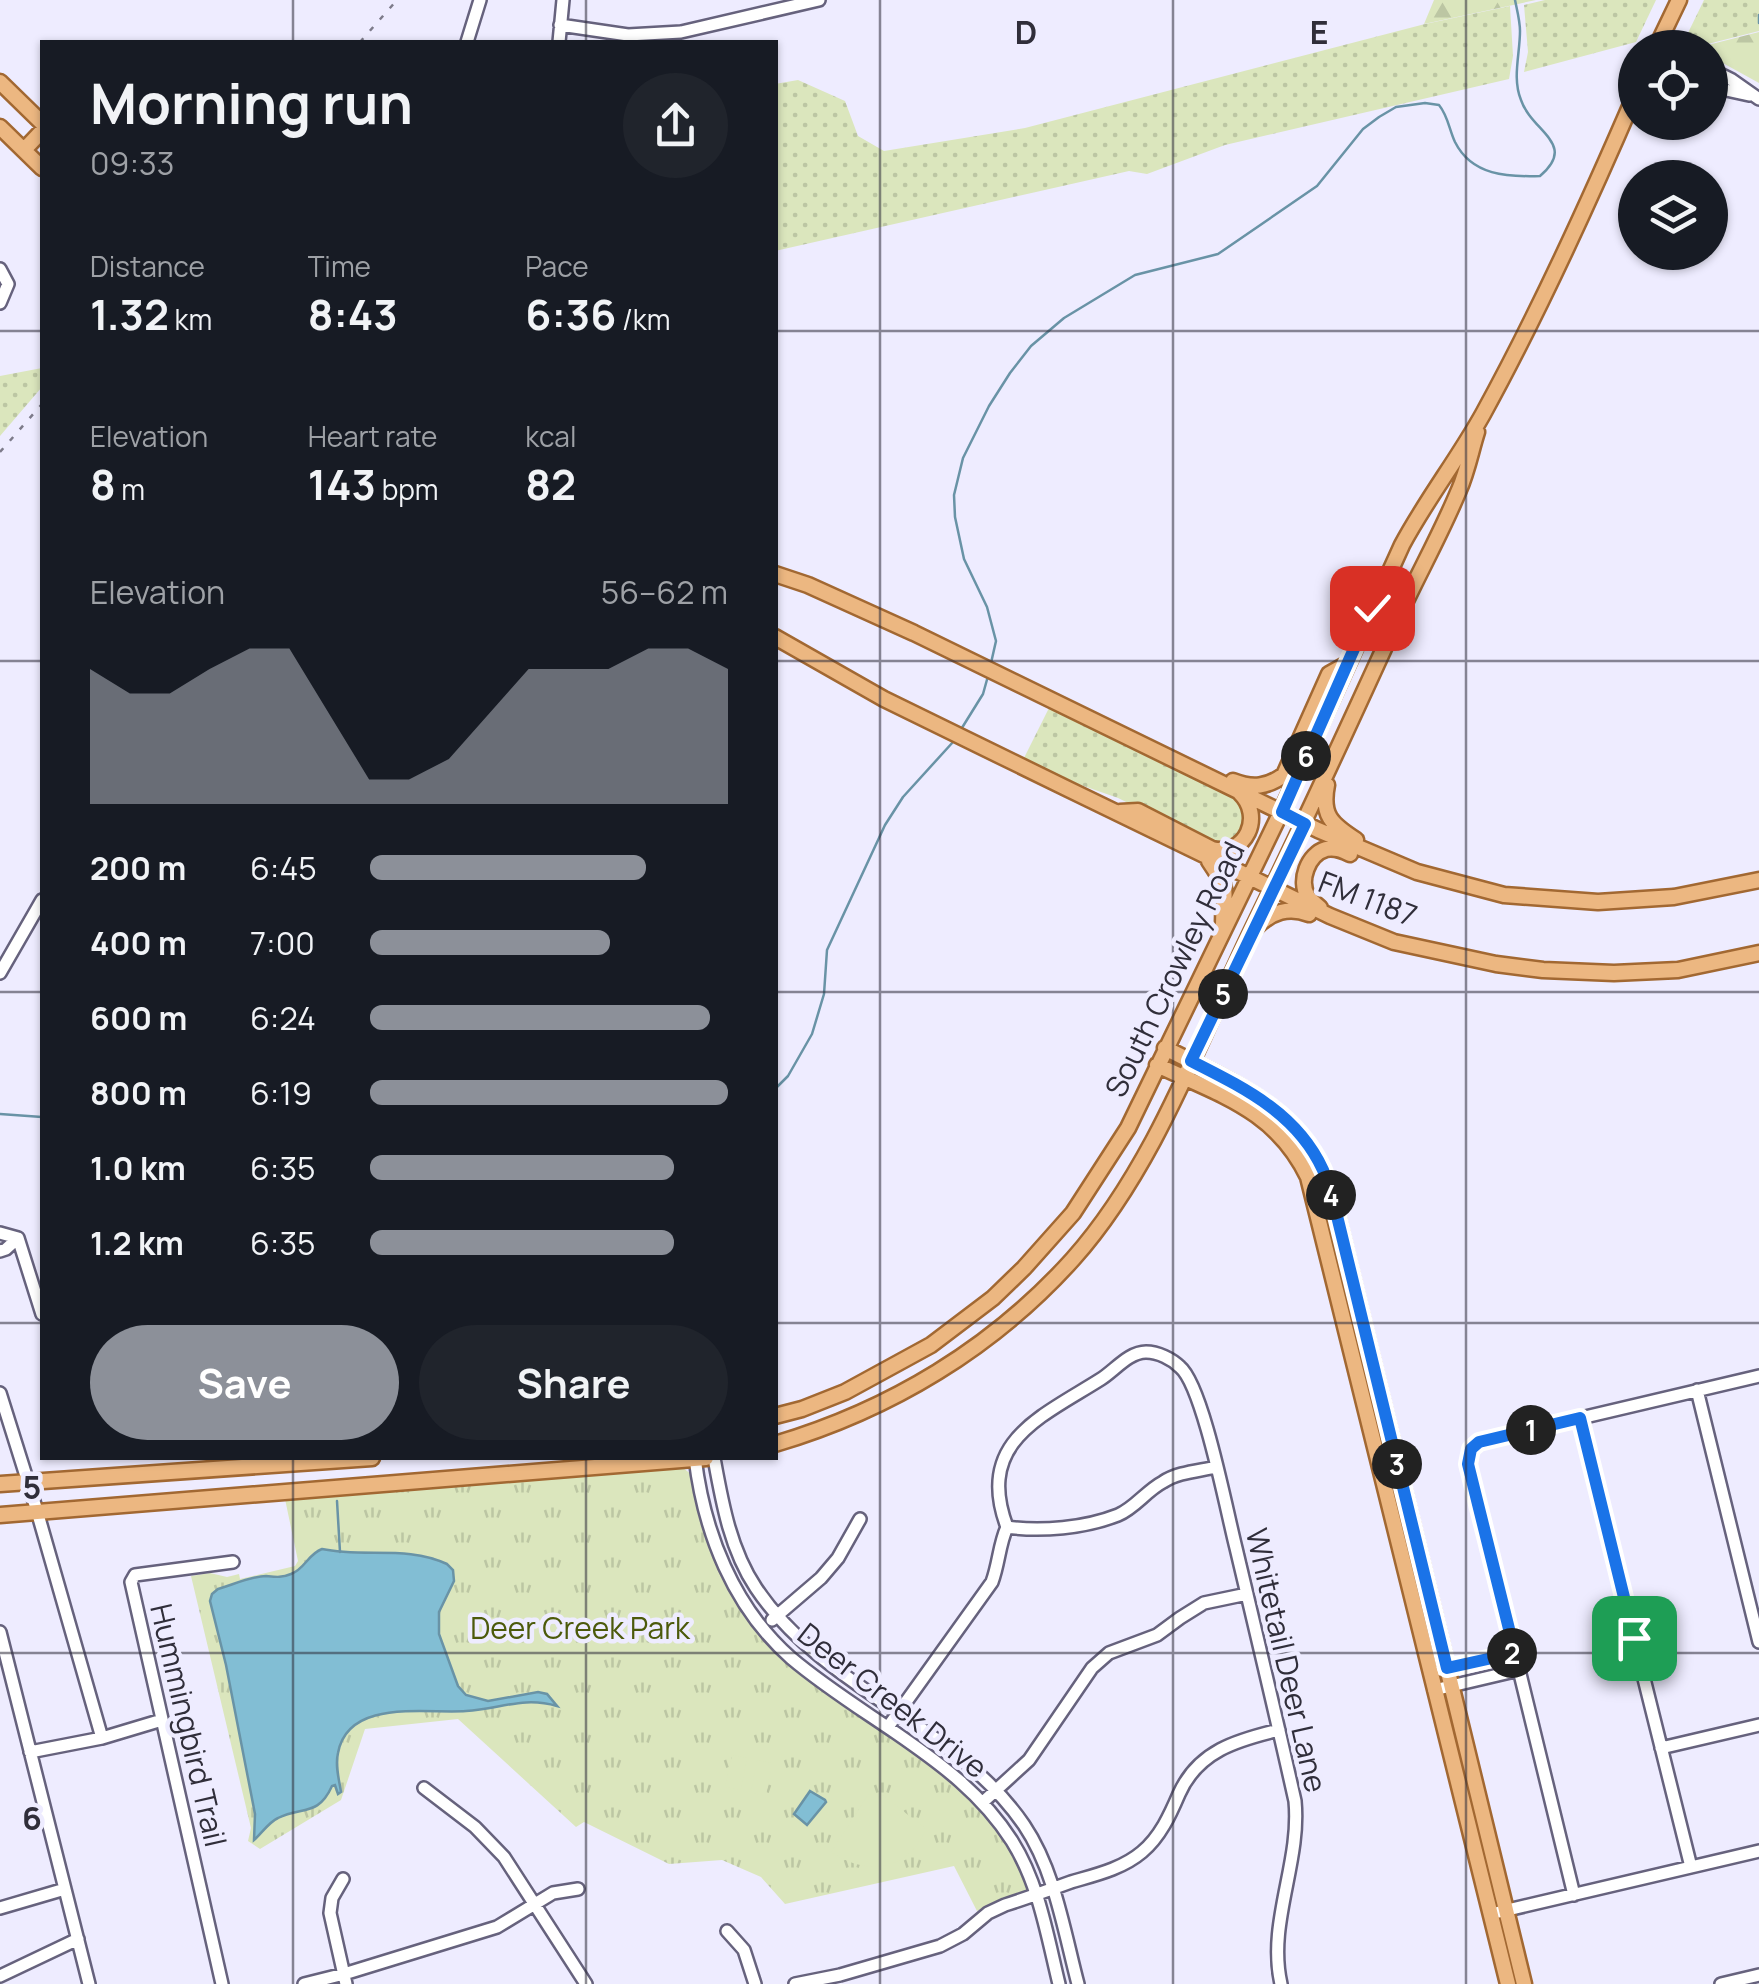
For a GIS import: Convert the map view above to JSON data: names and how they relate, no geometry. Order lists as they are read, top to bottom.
{
  "streets": {
    "main road": ["FM 1187", "South Crowley Road"],
    "street": ["Whitetail Deer Lane", "Deer Creek Drive", "Hummingbird Trail"]
  },
  "crossings": [
    ["FM 1187", "South Crowley Road"]
  ],
  "parks": ["Deer Creek Park"],
  "page": {
    "heading": ["Morning run", "09:33"],
    "stats": [
      ["Distance", "1.32 km"],
      ["Time", "8:43"],
      ["Pace", "6:36 /km"],
      ["Elevation", "8 m"],
      ["Heart rate", "143 bpm"],
      ["kcal", "82"]
    ],
    "chart": ["Elevation", "56–62 m"],
    "pins": [
      "6",
      "5",
      "4",
      "1",
      "3",
      "2"
    ],
    "list": [
      {
        "name": "200 m",
        "note": "6:45"
      },
      {
        "name": "400 m",
        "note": "7:00"
      },
      {
        "name": "600 m",
        "note": "6:24"
      },
      {
        "name": "800 m",
        "note": "6:19"
      },
      {
        "name": "1.0 km",
        "note": "6:35"
      },
      {
        "name": "1.2 km",
        "note": "6:35"
      }
    ],
    "buttons": ["Save", "Share"]
  },
  "grid": {
    "columns": ["D", "E"],
    "rows": ["5", "6"]
  }
}
